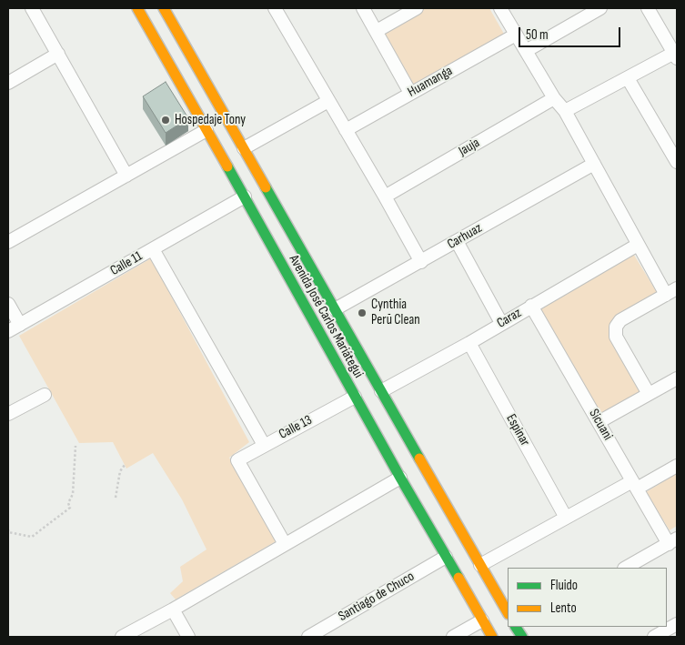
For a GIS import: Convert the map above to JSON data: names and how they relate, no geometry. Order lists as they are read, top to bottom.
{
  "streets": {
    "main road": ["Avenida José Carlos Mariátegui"],
    "street": [
      "Huamanga",
      "Jauja",
      "Carhuaz",
      "Calle 11",
      "Caraz",
      "Sicuani",
      "Calle 13",
      "Espinar",
      "Santiago de Chuco"
    ]
  },
  "crossings": [
    ["Carhuaz", "Avenida José Carlos Mariátegui"],
    ["Calle 11", "Avenida José Carlos Mariátegui"],
    ["Avenida José Carlos Mariátegui", "Caraz"],
    ["Avenida José Carlos Mariátegui", "Calle 13"],
    ["Avenida José Carlos Mariátegui", "Santiago de Chuco"],
    ["Caraz", "Sicuani"],
    ["Caraz", "Espinar"]
  ],
  "places": ["Hospedaje Tony", "Cynthia Perū Clean"],
  "legend": ["Fluido", "Lento"],
  "scale_bar": "50 m"
}
